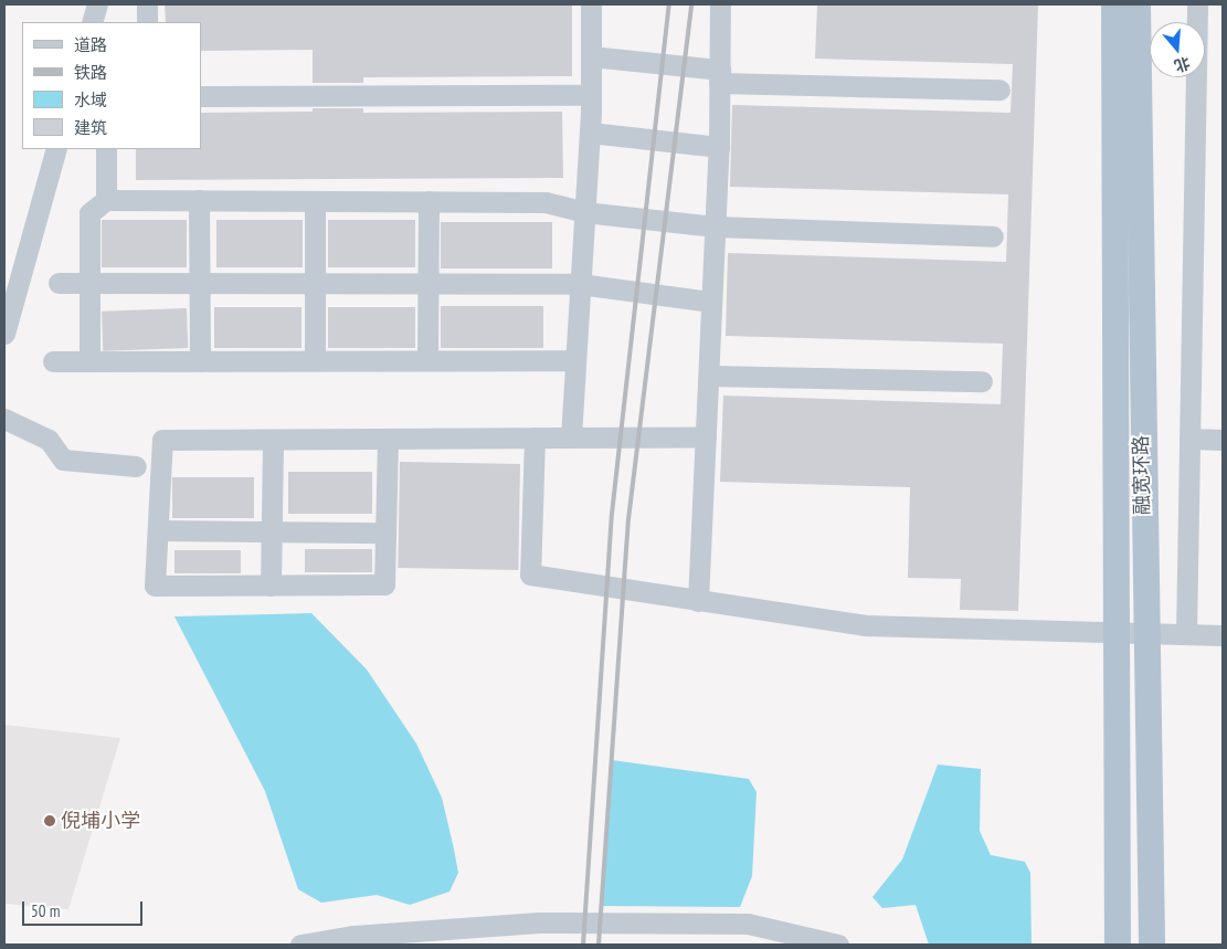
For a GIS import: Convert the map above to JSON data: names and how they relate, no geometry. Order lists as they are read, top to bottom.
{
  "streets": {
    "main road": ["融宽环路"]
  },
  "places": ["倪埔小学"],
  "legend": [
    "道路",
    "铁路",
    "水域",
    "建筑"
  ],
  "scale_bar": "50 m",
  "north": "bottom"
}
